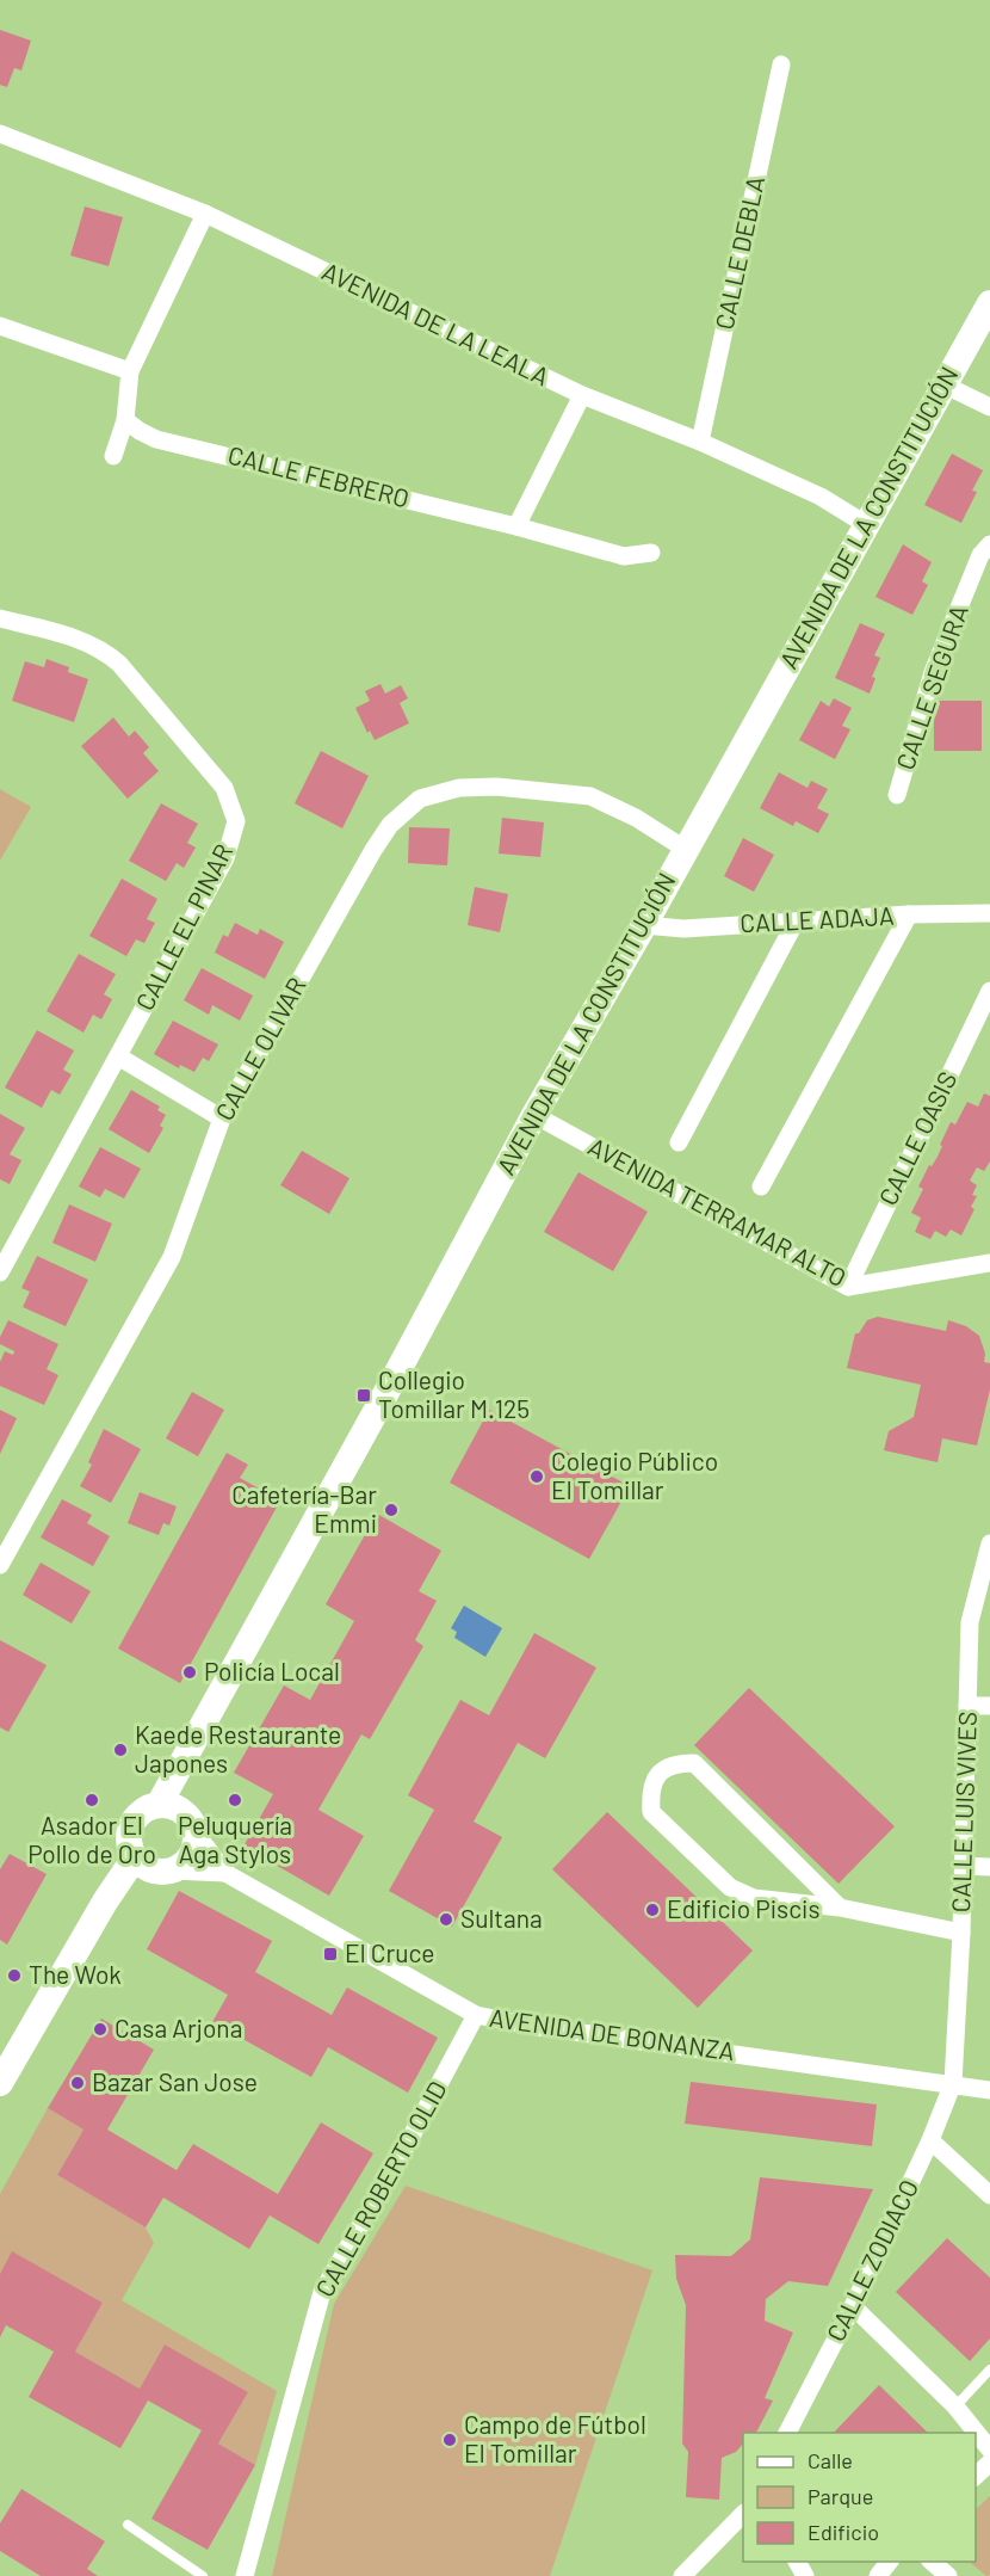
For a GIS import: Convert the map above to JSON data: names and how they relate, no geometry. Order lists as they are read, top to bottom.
{
  "streets": {
    "main road": ["AVENIDA DE LA CONSTITUCIÓN"],
    "street": [
      "CALLE DEBLA",
      "AVENIDA DE LA LEALA",
      "CALLE FEBRERO",
      "CALLE SEGURA",
      "CALLE ADAJA",
      "CALLE EL PINAR",
      "CALLE OLIVAR",
      "CALLE OASIS",
      "AVENIDA TERRAMAR ALTO",
      "CALLE LUIS VIVES",
      "AVENIDA DE BONANZA",
      "CALLE ROBERTO OLID",
      "CALLE ZODIACO"
    ]
  },
  "crossings": [
    ["CALLE DEBLA", "AVENIDA DE LA LEALA"],
    ["AVENIDA DE LA LEALA", "AVENIDA DE LA CONSTITUCIÓN"],
    ["AVENIDA DE LA CONSTITUCIÓN", "CALLE ADAJA"],
    ["AVENIDA DE LA CONSTITUCIÓN", "CALLE OLIVAR"],
    ["AVENIDA DE LA CONSTITUCIÓN", "AVENIDA TERRAMAR ALTO"],
    ["AVENIDA DE LA CONSTITUCIÓN", "AVENIDA DE BONANZA"],
    ["CALLE OASIS", "AVENIDA TERRAMAR ALTO"],
    ["CALLE LUIS VIVES", "AVENIDA DE BONANZA"],
    ["CALLE LUIS VIVES", "CALLE ZODIACO"],
    ["AVENIDA DE BONANZA", "CALLE ROBERTO OLID"],
    ["AVENIDA DE BONANZA", "CALLE ZODIACO"]
  ],
  "places": {
    "transit": ["Collegio Tomillar M.125", "El Cruce"],
    "other": [
      "Colegio Público El Tomillar",
      "Cafetería-Bar Emmi",
      "Policía Local",
      "Kaede Restaurante Japones",
      "Asador El Pollo de Oro",
      "Peluquería Aga Stylos",
      "Edificio Piscis",
      "Sultana",
      "The Wok",
      "Casa Arjona",
      "Bazar San Jose",
      "Campo de Fútbol El Tomillar"
    ]
  },
  "legend": ["Calle", "Parque", "Edificio"]
}
